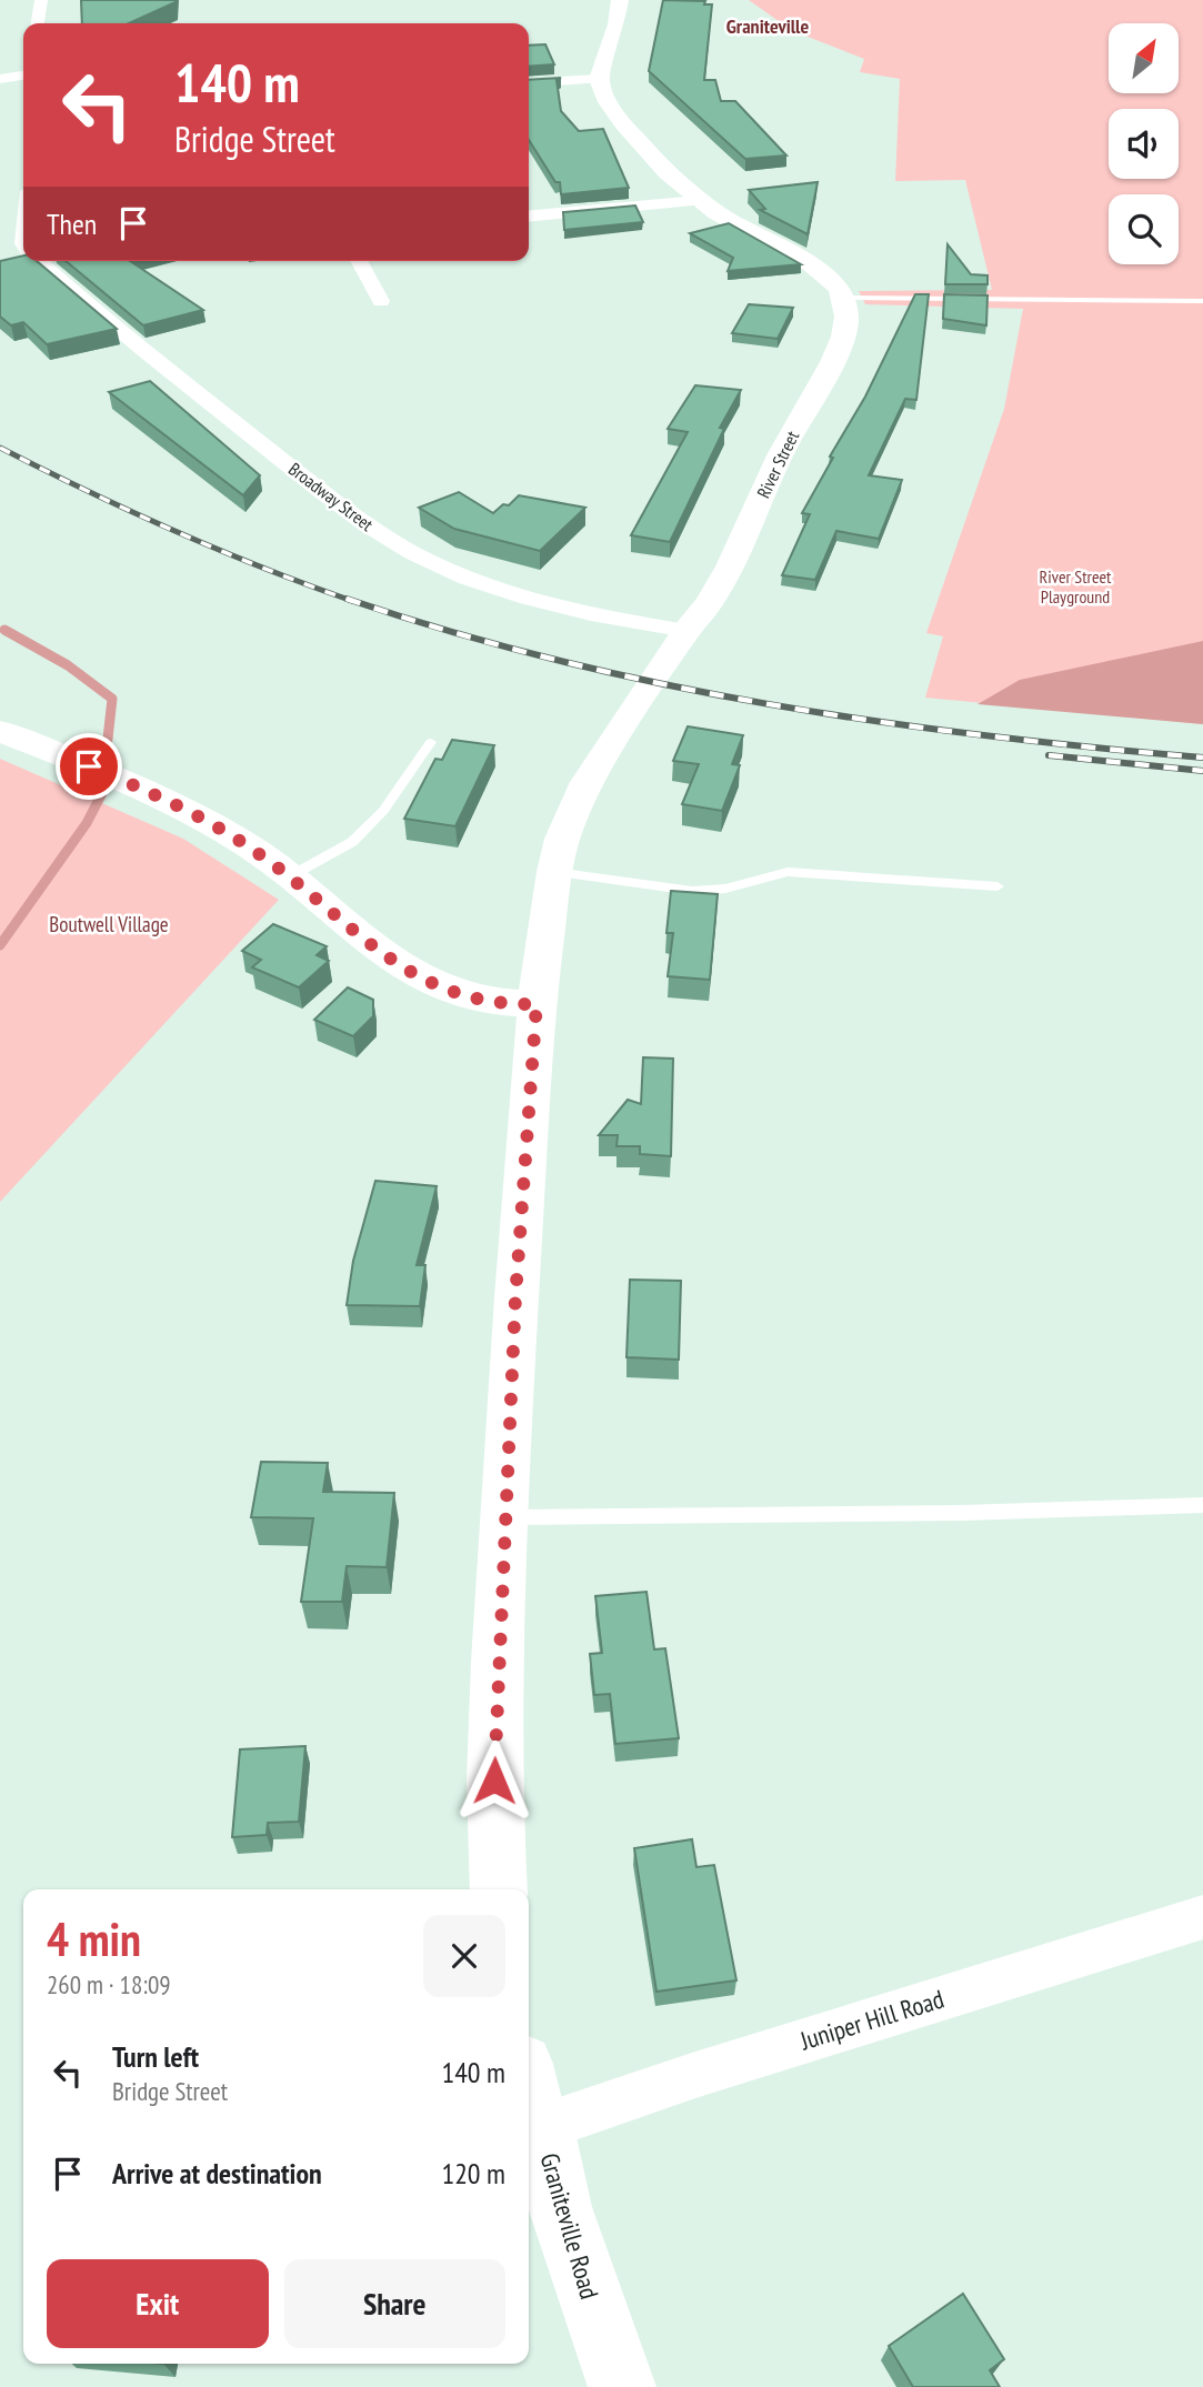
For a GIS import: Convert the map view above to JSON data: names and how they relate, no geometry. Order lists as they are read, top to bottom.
{
  "streets": {
    "main road": ["River Street", "Graniteville Road"],
    "street": ["Broadway Street", "Juniper Hill Road"]
  },
  "crossings": [
    ["River Street", "Broadway Street"],
    ["Juniper Hill Road", "Graniteville Road"]
  ],
  "districts": ["Graniteville"],
  "parks": ["River Street Playground", "Boutwell Village"],
  "north": "top right",
  "page": {
    "turn": ["140 m", "Bridge Street"],
    "then": "Then",
    "heading": ["4 min", "260 m · 18:09"],
    "list": [
      {
        "name": "Turn left",
        "note": "Bridge Street",
        "value": "140 m"
      },
      {
        "name": "Arrive at destination",
        "value": "120 m"
      }
    ],
    "buttons": ["Exit", "Share"]
  }
}
